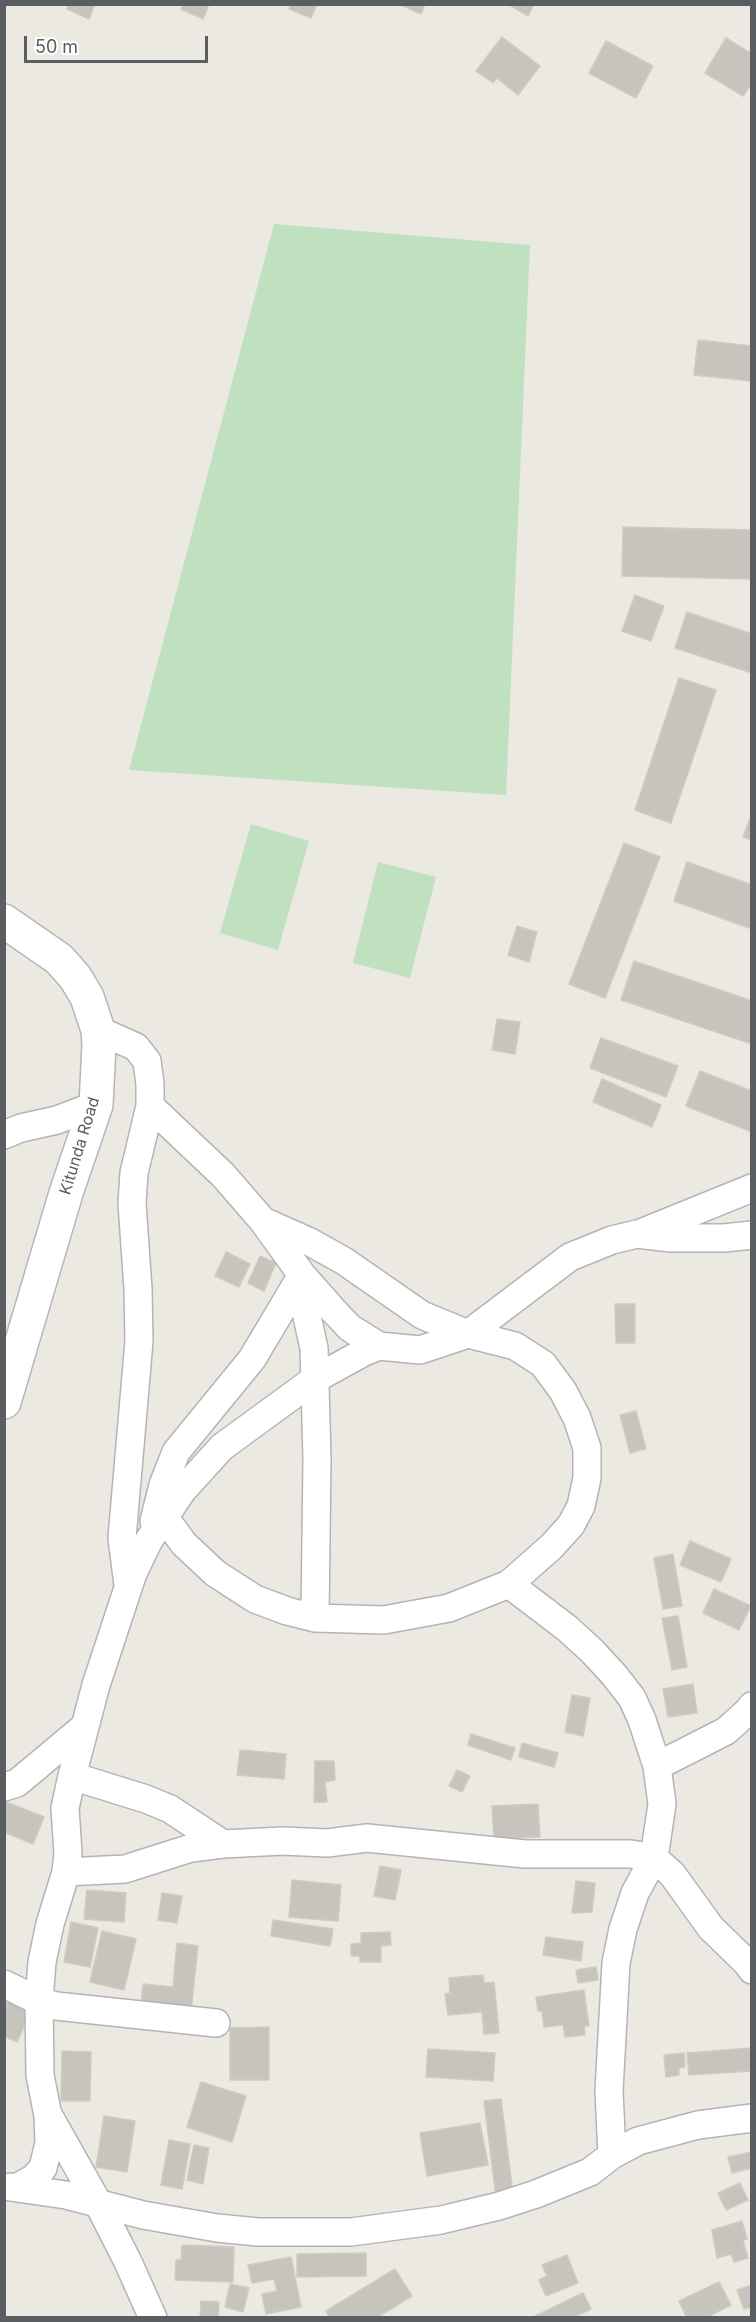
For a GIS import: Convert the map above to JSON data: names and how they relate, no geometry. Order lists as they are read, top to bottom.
{
  "streets": {
    "street": ["Kitunda Road"]
  },
  "scale_bar": "50 m"
}
